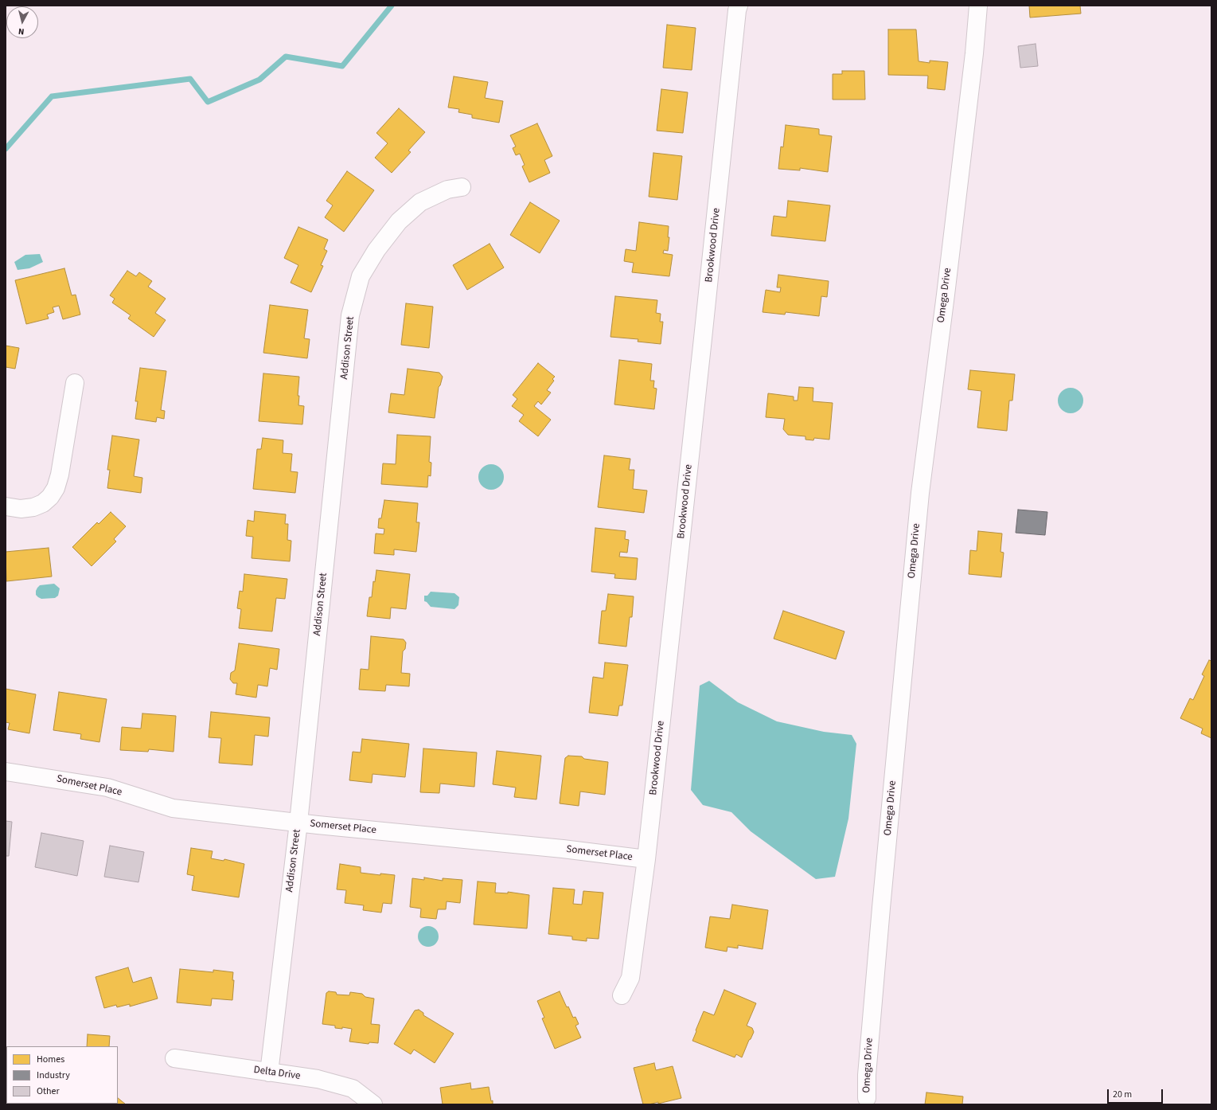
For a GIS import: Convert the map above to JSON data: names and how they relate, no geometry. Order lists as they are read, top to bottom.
{
  "streets": {
    "street": [
      "Brookwood Drive",
      "Omega Drive",
      "Addison Street",
      "Somerset Place",
      "Delta Drive"
    ]
  },
  "crossings": [
    ["Brookwood Drive", "Somerset Place"],
    ["Addison Street", "Somerset Place"],
    ["Addison Street", "Delta Drive"]
  ],
  "legend": ["Homes", "Industry", "Other"],
  "scale_bar": "20 m",
  "north": "bottom"
}
